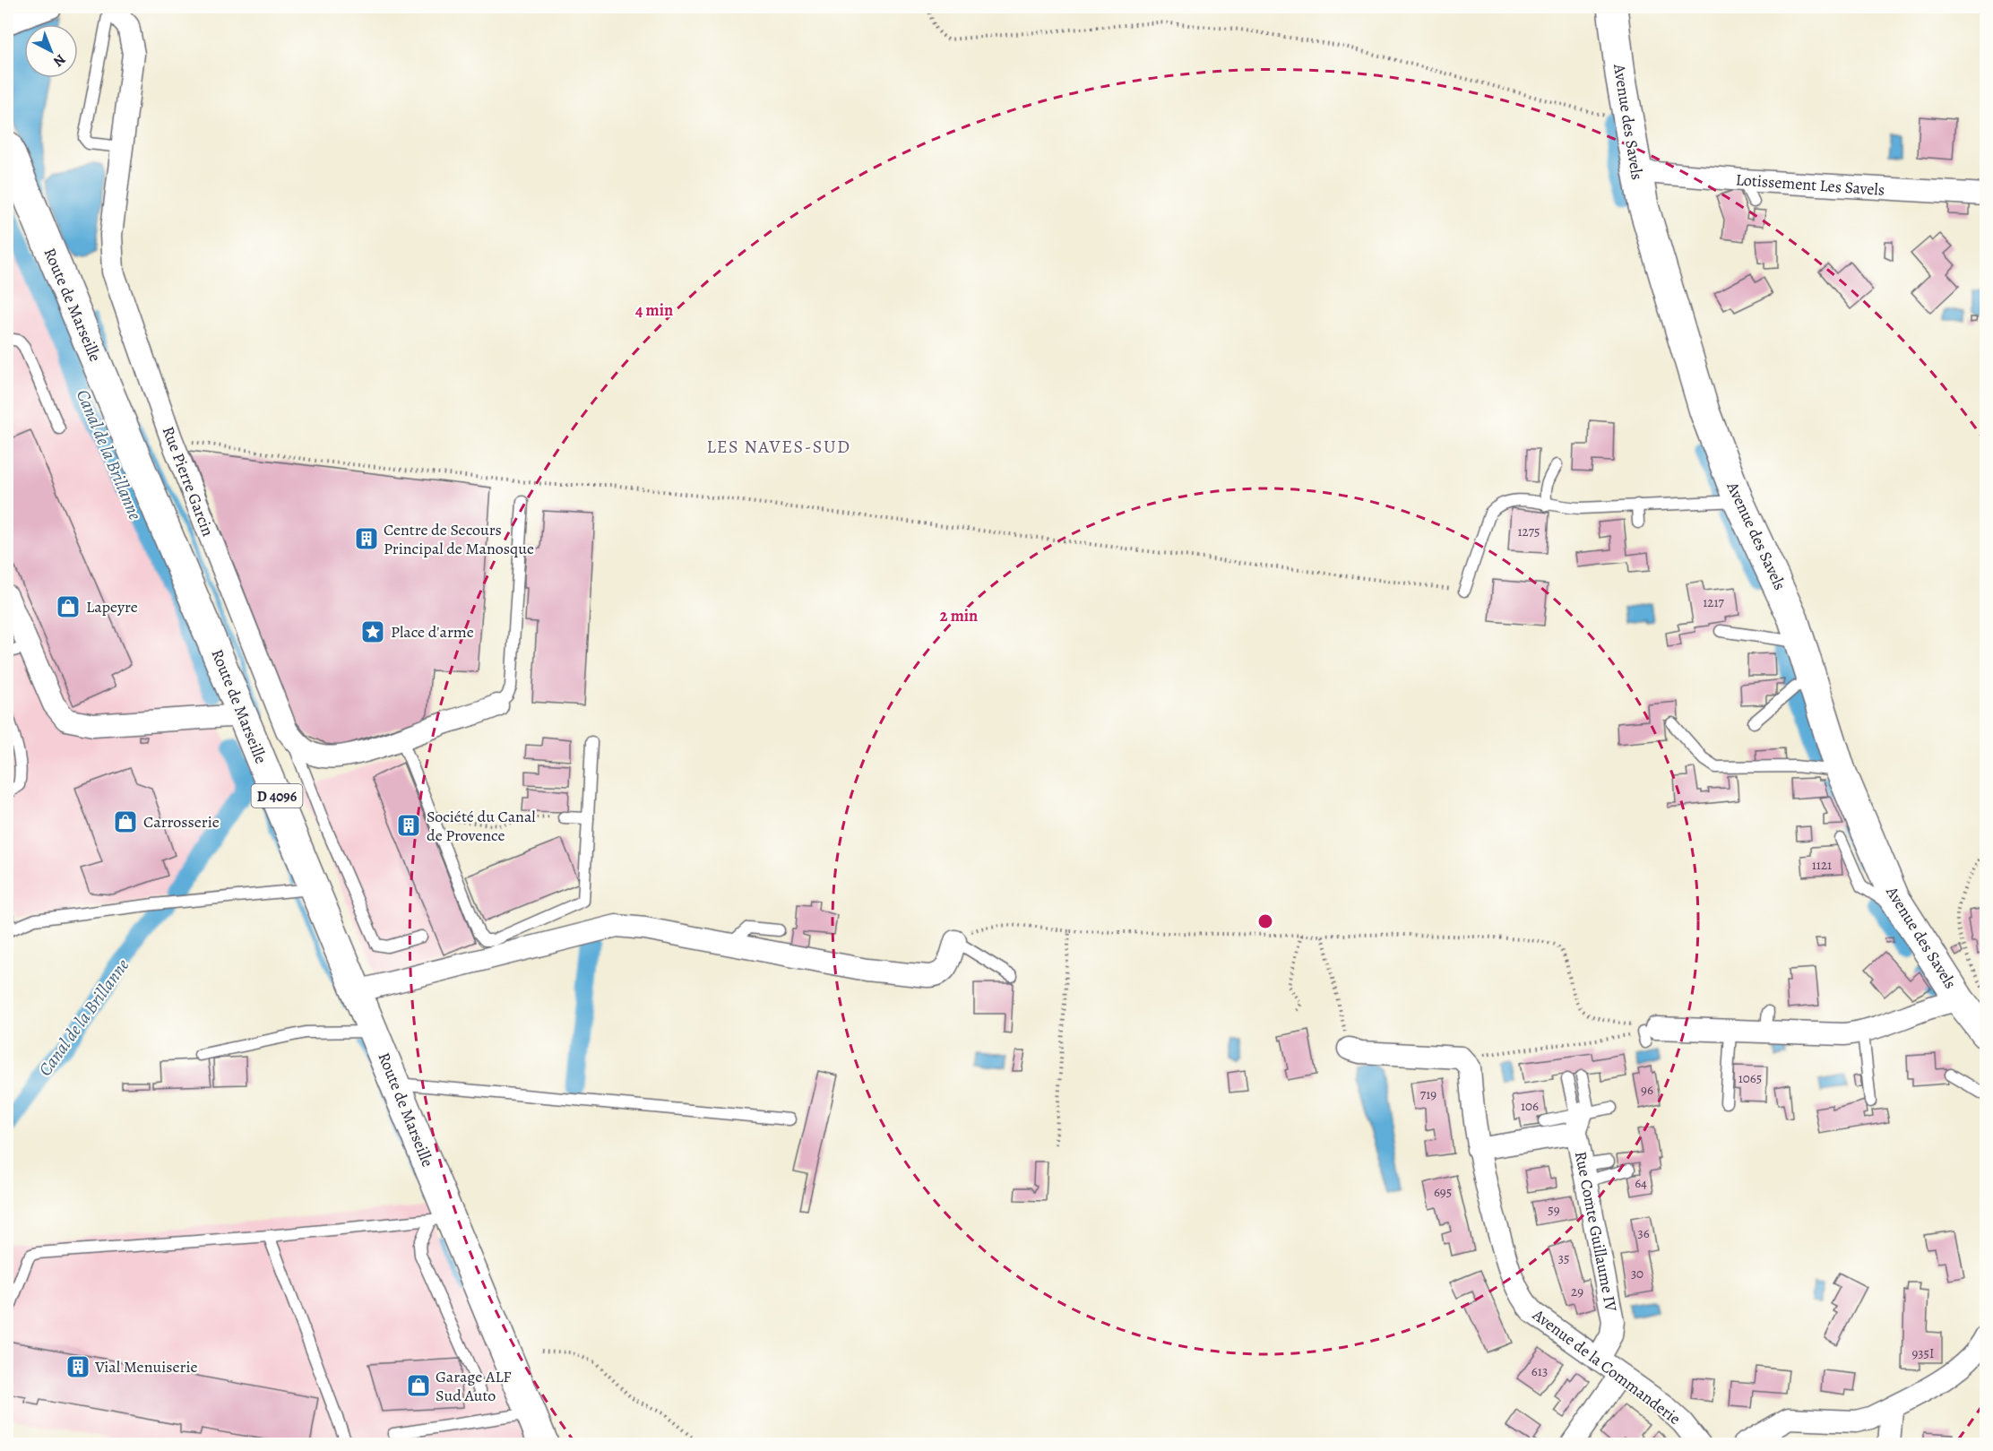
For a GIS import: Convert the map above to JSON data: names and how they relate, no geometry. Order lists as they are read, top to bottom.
{
  "streets": {
    "main road": ["Avenue des Savels", "Route de Marseille", "D 4096"],
    "street": [
      "Lotissement Les Savels",
      "Rue Pierre Garcin",
      "Rue Comte Guillaume IV",
      "Avenue de la Commanderie"
    ]
  },
  "crossings": [
    ["Avenue des Savels", "Lotissement Les Savels"],
    ["Rue Comte Guillaume IV", "Avenue de la Commanderie"]
  ],
  "districts": ["LES NAVES-SUD"],
  "water": ["Canal de la Brillanne"],
  "places": {
    "building": ["Centre de Secours Principal de Manosque", "Société du Canal de Provence", "Vial Menuiserie"],
    "shop": ["Lapeyre", "Carrosserie", "Garage ALF Sud Auto"],
    "place": ["Place d'arme"]
  },
  "house_numbers": [
    "1275",
    "1217",
    "1121",
    "1065",
    "96",
    "719",
    "106",
    "64",
    "695",
    "59",
    "36",
    "35",
    "30",
    "29",
    "935I",
    "613"
  ],
  "north": "bottom right",
  "rings": ["4 min", "2 min"]
}
